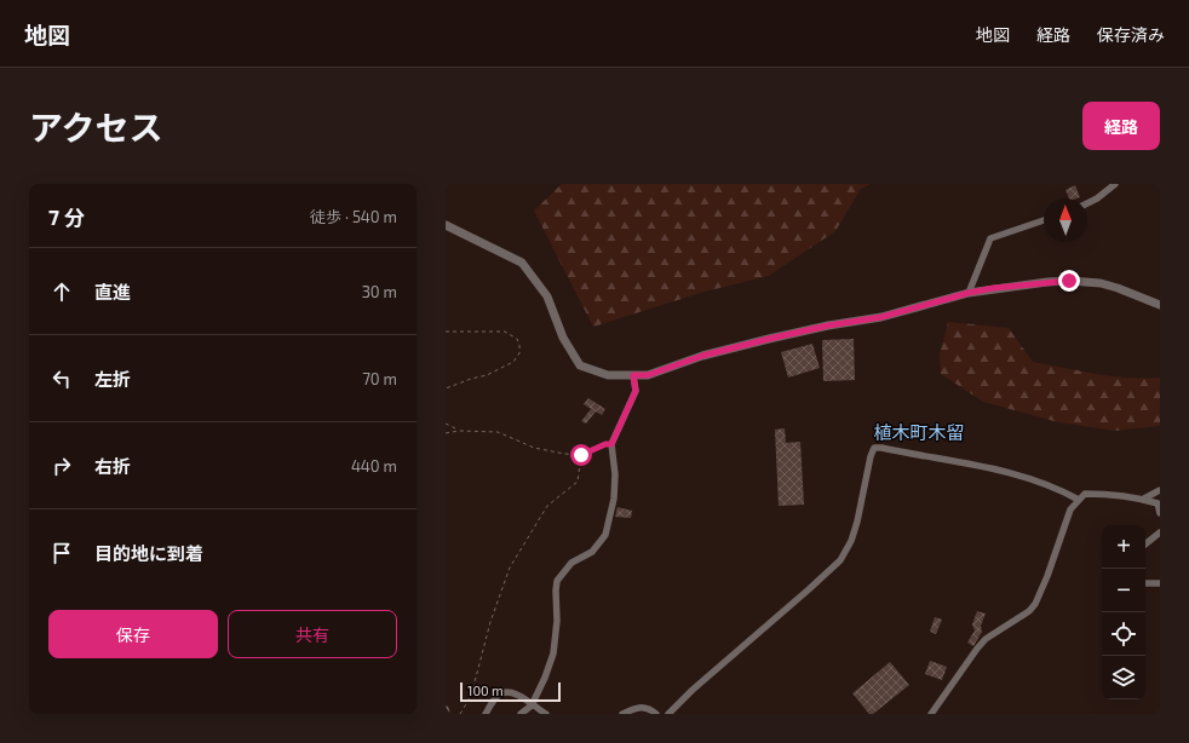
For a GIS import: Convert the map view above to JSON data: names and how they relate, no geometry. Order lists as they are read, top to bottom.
{
  "districts": ["植木町木留"],
  "scale_bar": "100 m",
  "north": "top",
  "page": {
    "header": "地図",
    "nav": ["地図", "経路", "保存済み"],
    "title": "アクセス",
    "buttons": [
      "経路",
      ["保存", "共有"]
    ],
    "heading": ["7 分", "徒歩 · 540 m"],
    "list": [
      ["直進", "30 m"],
      ["左折", "70 m"],
      ["右折", "440 m"],
      "目的地に到着"
    ],
    "map_buttons": ["+", "−"],
    "scale": "100 m"
  }
}
